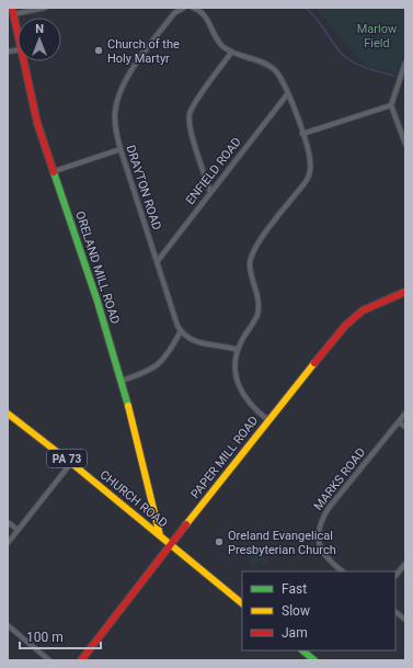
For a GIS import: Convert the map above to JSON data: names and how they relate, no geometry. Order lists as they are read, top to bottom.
{
  "streets": {
    "street": [
      "ENFIELD ROAD",
      "DRAYTON ROAD",
      "ORELAND MILL ROAD",
      "PAPER MILL ROAD",
      "PA 73",
      "MARKS ROAD",
      "CHURCH ROAD"
    ]
  },
  "crossings": [
    ["ENFIELD ROAD", "DRAYTON ROAD"],
    ["ORELAND MILL ROAD", "CHURCH ROAD"],
    ["PAPER MILL ROAD", "CHURCH ROAD"]
  ],
  "parks": ["Marlow Field"],
  "places": ["Church of the Holy Martyr", "Oreland Evangelical Presbyterian Church"],
  "legend": ["Fast", "Slow", "Jam"],
  "scale_bar": "100 m",
  "north": "top"
}
